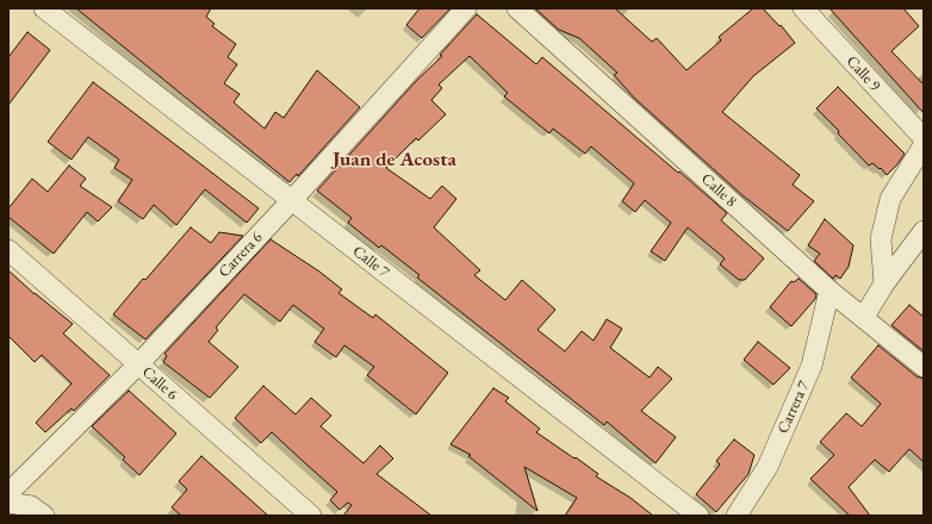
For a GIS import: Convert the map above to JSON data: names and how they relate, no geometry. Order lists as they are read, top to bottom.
{
  "streets": {
    "street": [
      "Calle 9",
      "Calle 8",
      "Carrera 6",
      "Calle 7",
      "Calle 6",
      "Carrera 7"
    ]
  },
  "crossings": [
    ["Calle 8", "Carrera 7"],
    ["Carrera 6", "Calle 7"],
    ["Carrera 6", "Calle 6"]
  ],
  "districts": ["Juan de Acosta"]
}
